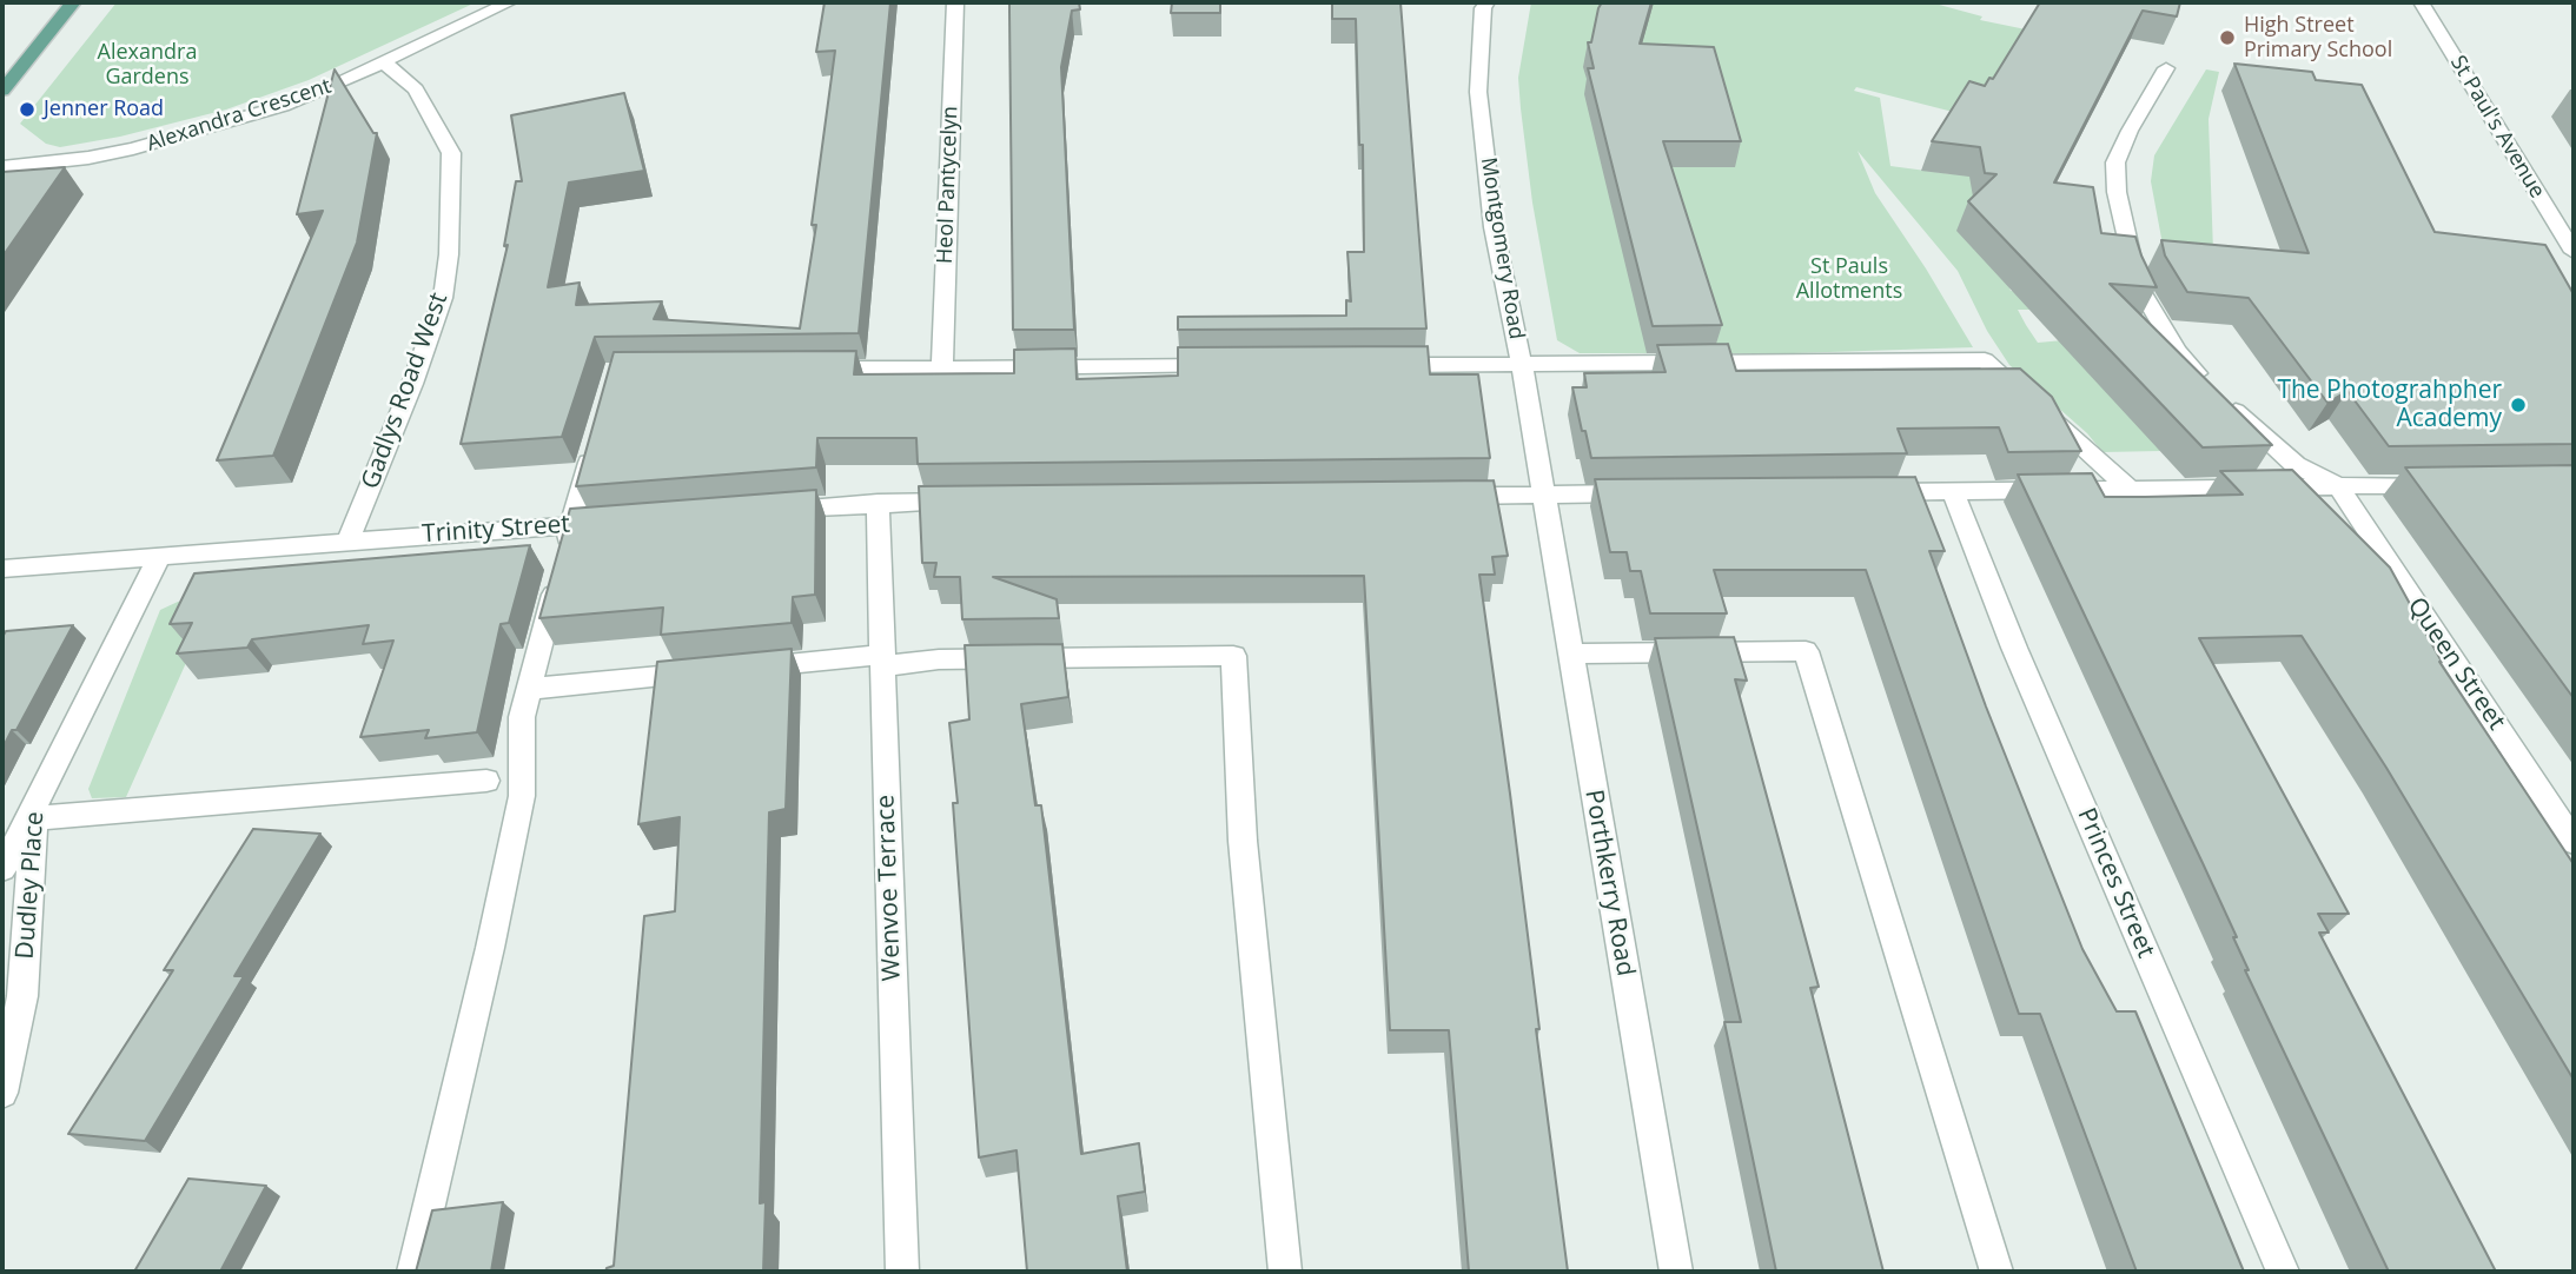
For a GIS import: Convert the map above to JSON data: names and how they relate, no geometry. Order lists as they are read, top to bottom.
{
  "streets": {
    "street": [
      "Alexandra Crescent",
      "St Paul's Avenue",
      "Heol Pantycelyn",
      "Montgomery Road",
      "Gadlys Road West",
      "Trinity Street",
      "Queen Street",
      "Porthkerry Road",
      "Princes Street",
      "Dudley Place",
      "Wenvoe Terrace"
    ]
  },
  "crossings": [
    ["Alexandra Crescent", "Gadlys Road West"],
    ["Montgomery Road", "Porthkerry Road"],
    ["Gadlys Road West", "Trinity Street"],
    ["Trinity Street", "Dudley Place"]
  ],
  "parks": ["Alexandra Gardens", "St Pauls Allotments"],
  "places": ["High Street Primary School", "Jenner Road", "The Photograhpher Academy"]
}
